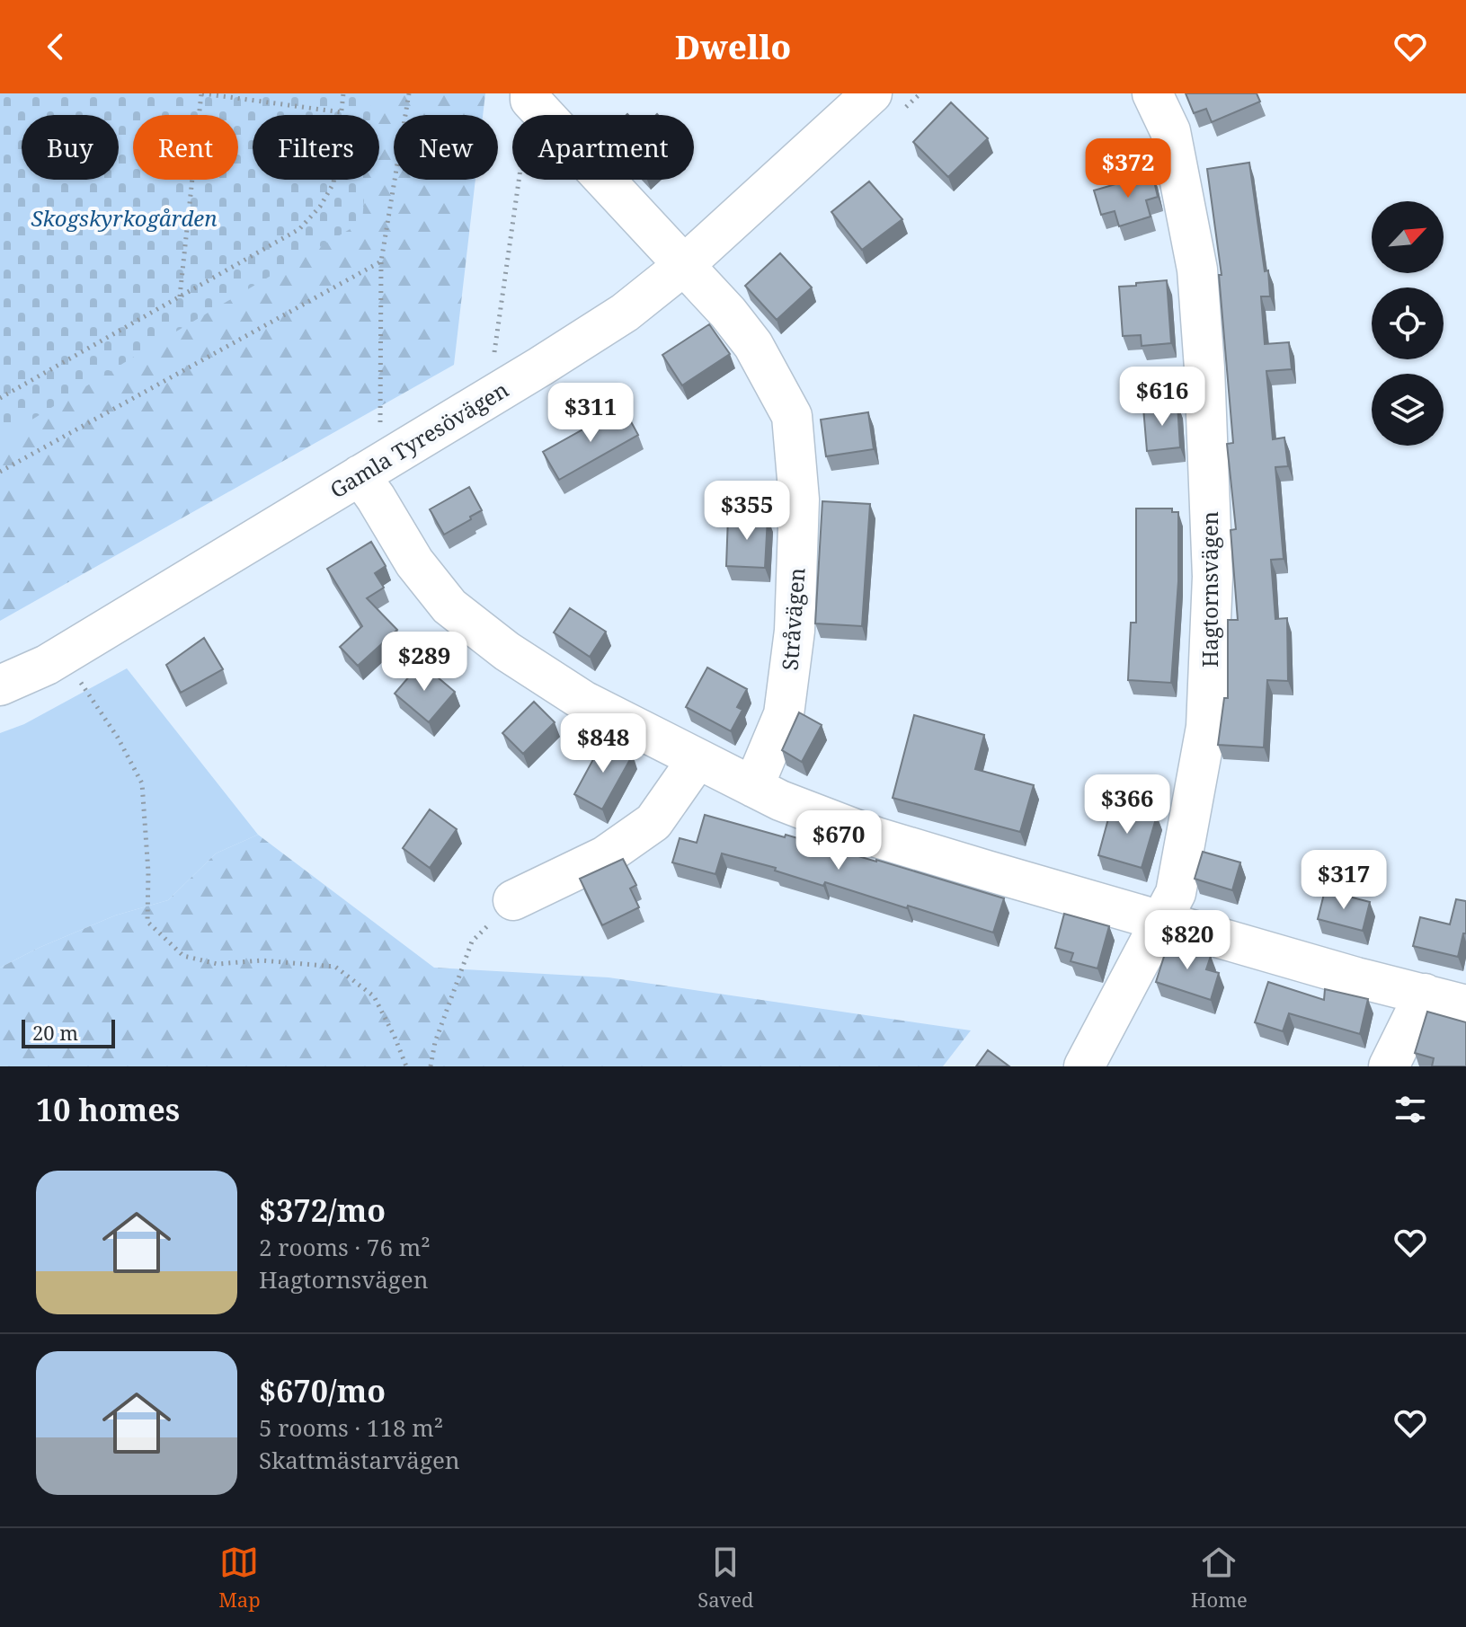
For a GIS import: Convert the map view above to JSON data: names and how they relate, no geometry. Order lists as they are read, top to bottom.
{
  "streets": {
    "street": ["Gamla Tyresövägen", "Hagtornsvägen", "Stråvägen"]
  },
  "crossings": [
    ["Gamla Tyresövägen", "Stråvägen"]
  ],
  "parks": ["Skogskyrkogården"],
  "scale_bar": "20 m",
  "north": "top right",
  "page": {
    "header": "Dwello",
    "chip": [
      "Buy",
      "Rent",
      "Filters",
      "New",
      "Apartment"
    ],
    "price": [
      "$372",
      "$616",
      "$311",
      "$355",
      "$289",
      "$848",
      "$366",
      "$670",
      "$317",
      "$820"
    ],
    "scale": "20 m",
    "heading": "10 homes",
    "list": [
      {
        "name": "$372/mo",
        "note": "2 rooms · 76 m² · Hagtornsvägen"
      },
      {
        "name": "$670/mo",
        "note": "5 rooms · 118 m² · Skattmästarvägen"
      }
    ],
    "tabs": ["Map", "Saved", "Home"]
  }
}
